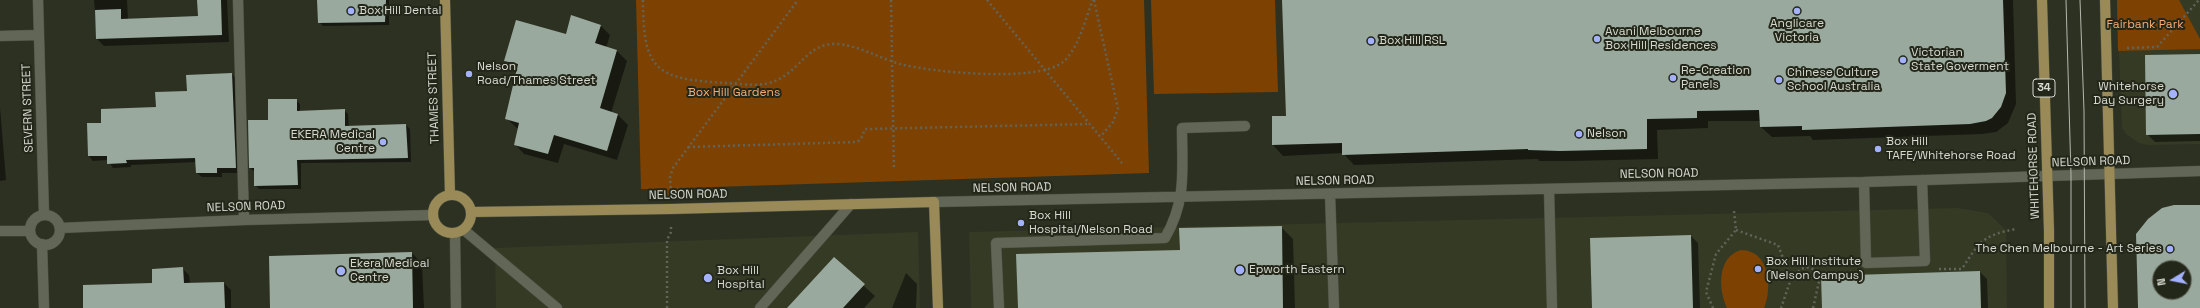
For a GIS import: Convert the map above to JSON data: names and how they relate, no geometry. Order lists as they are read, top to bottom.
{
  "streets": {
    "main road": [
      "34",
      "THAMES STREET",
      "NELSON ROAD",
      "WHITEHORSE ROAD"
    ],
    "street": ["SEVERN STREET"]
  },
  "crossings": [
    ["THAMES STREET", "NELSON ROAD"],
    ["SEVERN STREET", "NELSON ROAD"],
    ["NELSON ROAD", "WHITEHORSE ROAD"]
  ],
  "parks": ["Fairbank Park", "Box Hill Gardens"],
  "places": [
    "Box Hill Dental",
    "Anglicare Victoria",
    "Avani Melbourne Box Hill Residences",
    "Box Hill RSL",
    "Victorian State Goverment",
    "Nelson Road/Thames Street",
    "Re-Creation Panels",
    "Chinese Culture School Australia",
    "Whitehorse Day Surgery",
    "Nelson",
    "EKERA Medical Centre",
    "Box Hill TAFE/Whitehorse Road",
    "Box Hill Hospital/Nelson Road",
    "The Chen Melbourne - Art Series",
    "Box Hill Institute (Nelson Campus)",
    "Epworth Eastern",
    "Ekera Medical Centre",
    "Box Hill Hospital"
  ],
  "north": "left"
}
